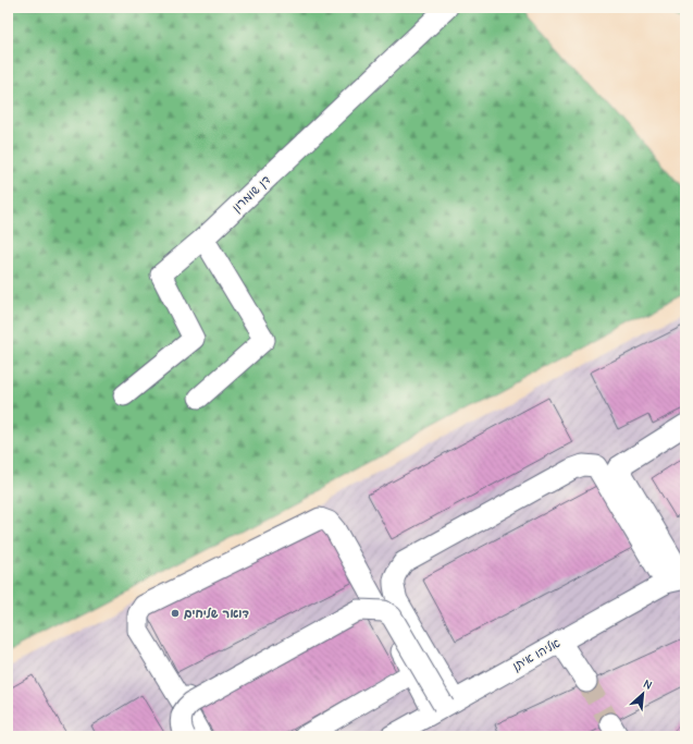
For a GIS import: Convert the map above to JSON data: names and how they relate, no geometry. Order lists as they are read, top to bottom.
{
  "streets": {
    "street": ["דן שומרון", "אליהו איתן"]
  },
  "places": ["דואר שליחים"],
  "north": "top right"
}
